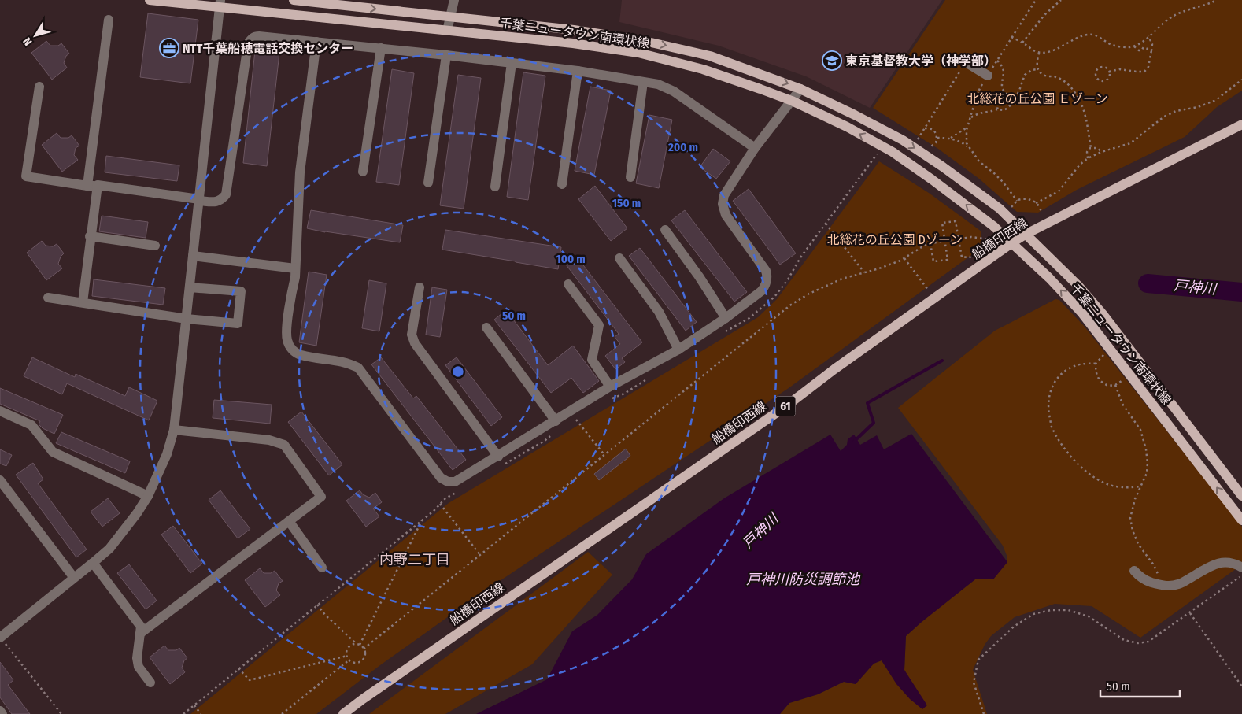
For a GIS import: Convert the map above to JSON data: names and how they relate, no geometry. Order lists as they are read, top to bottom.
{
  "streets": {
    "main road": ["千葉ニュータウン南環状線", "船橋印西線", "61"]
  },
  "crossings": [
    ["千葉ニュータウン南環状線", "船橋印西線"]
  ],
  "districts": ["内野二丁目"],
  "water": ["戸神川", "戸神川防災調節池"],
  "parks": ["北総花の丘公園 Ｅゾーン", "北総花の丘公園 Dゾーン"],
  "places": {
    "office": ["NTT千葉船穂電話交換センター"],
    "school or university": ["東京基督教大学（神学部）"]
  },
  "scale_bar": "50 m",
  "north": "bottom left",
  "rings": [
    "200 m",
    "150 m",
    "100 m",
    "50 m"
  ]
}
